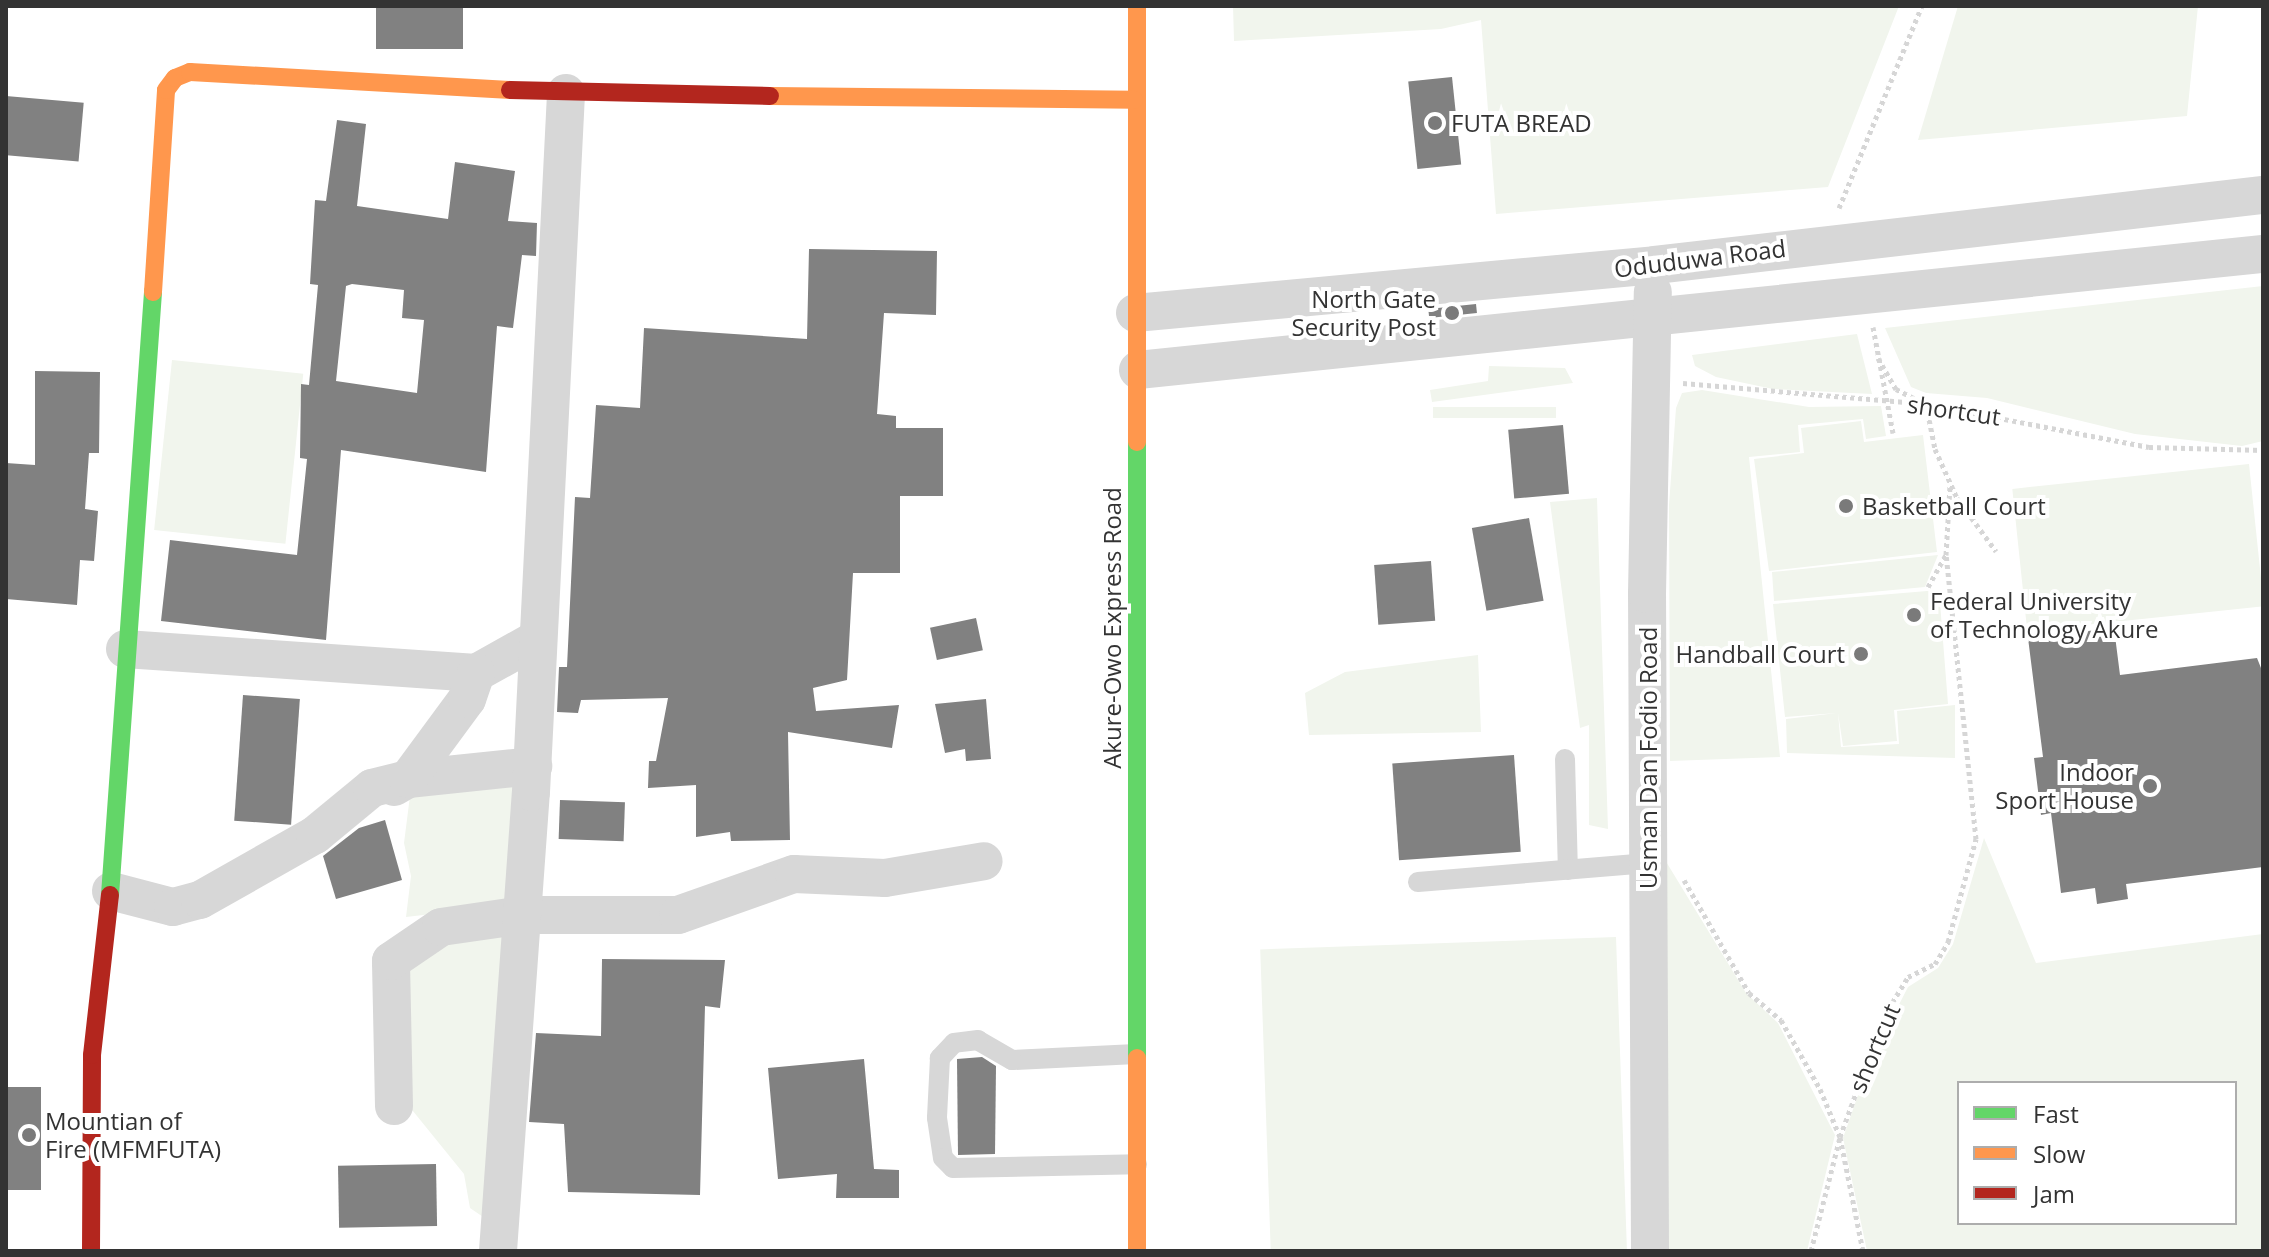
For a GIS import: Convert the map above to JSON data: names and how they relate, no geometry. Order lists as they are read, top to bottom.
{
  "streets": {
    "main road": ["Akure-Owo Express Road"],
    "street": ["Oduduwa Road", "Usman Dan Fodio Road"],
    "path": ["shortcut"]
  },
  "crossings": [
    ["Oduduwa Road", "Akure-Owo Express Road"],
    ["Oduduwa Road", "Usman Dan Fodio Road"],
    ["shortcut", "Usman Dan Fodio Road"]
  ],
  "places": [
    "FUTA BREAD",
    "North Gate Security Post",
    "Basketball Court",
    "Federal University of Technology Akure",
    "Handball Court",
    "Indoor Sport House",
    "Mountian of Fire (MFMFUTA)"
  ],
  "legend": ["Fast", "Slow", "Jam"]
}
